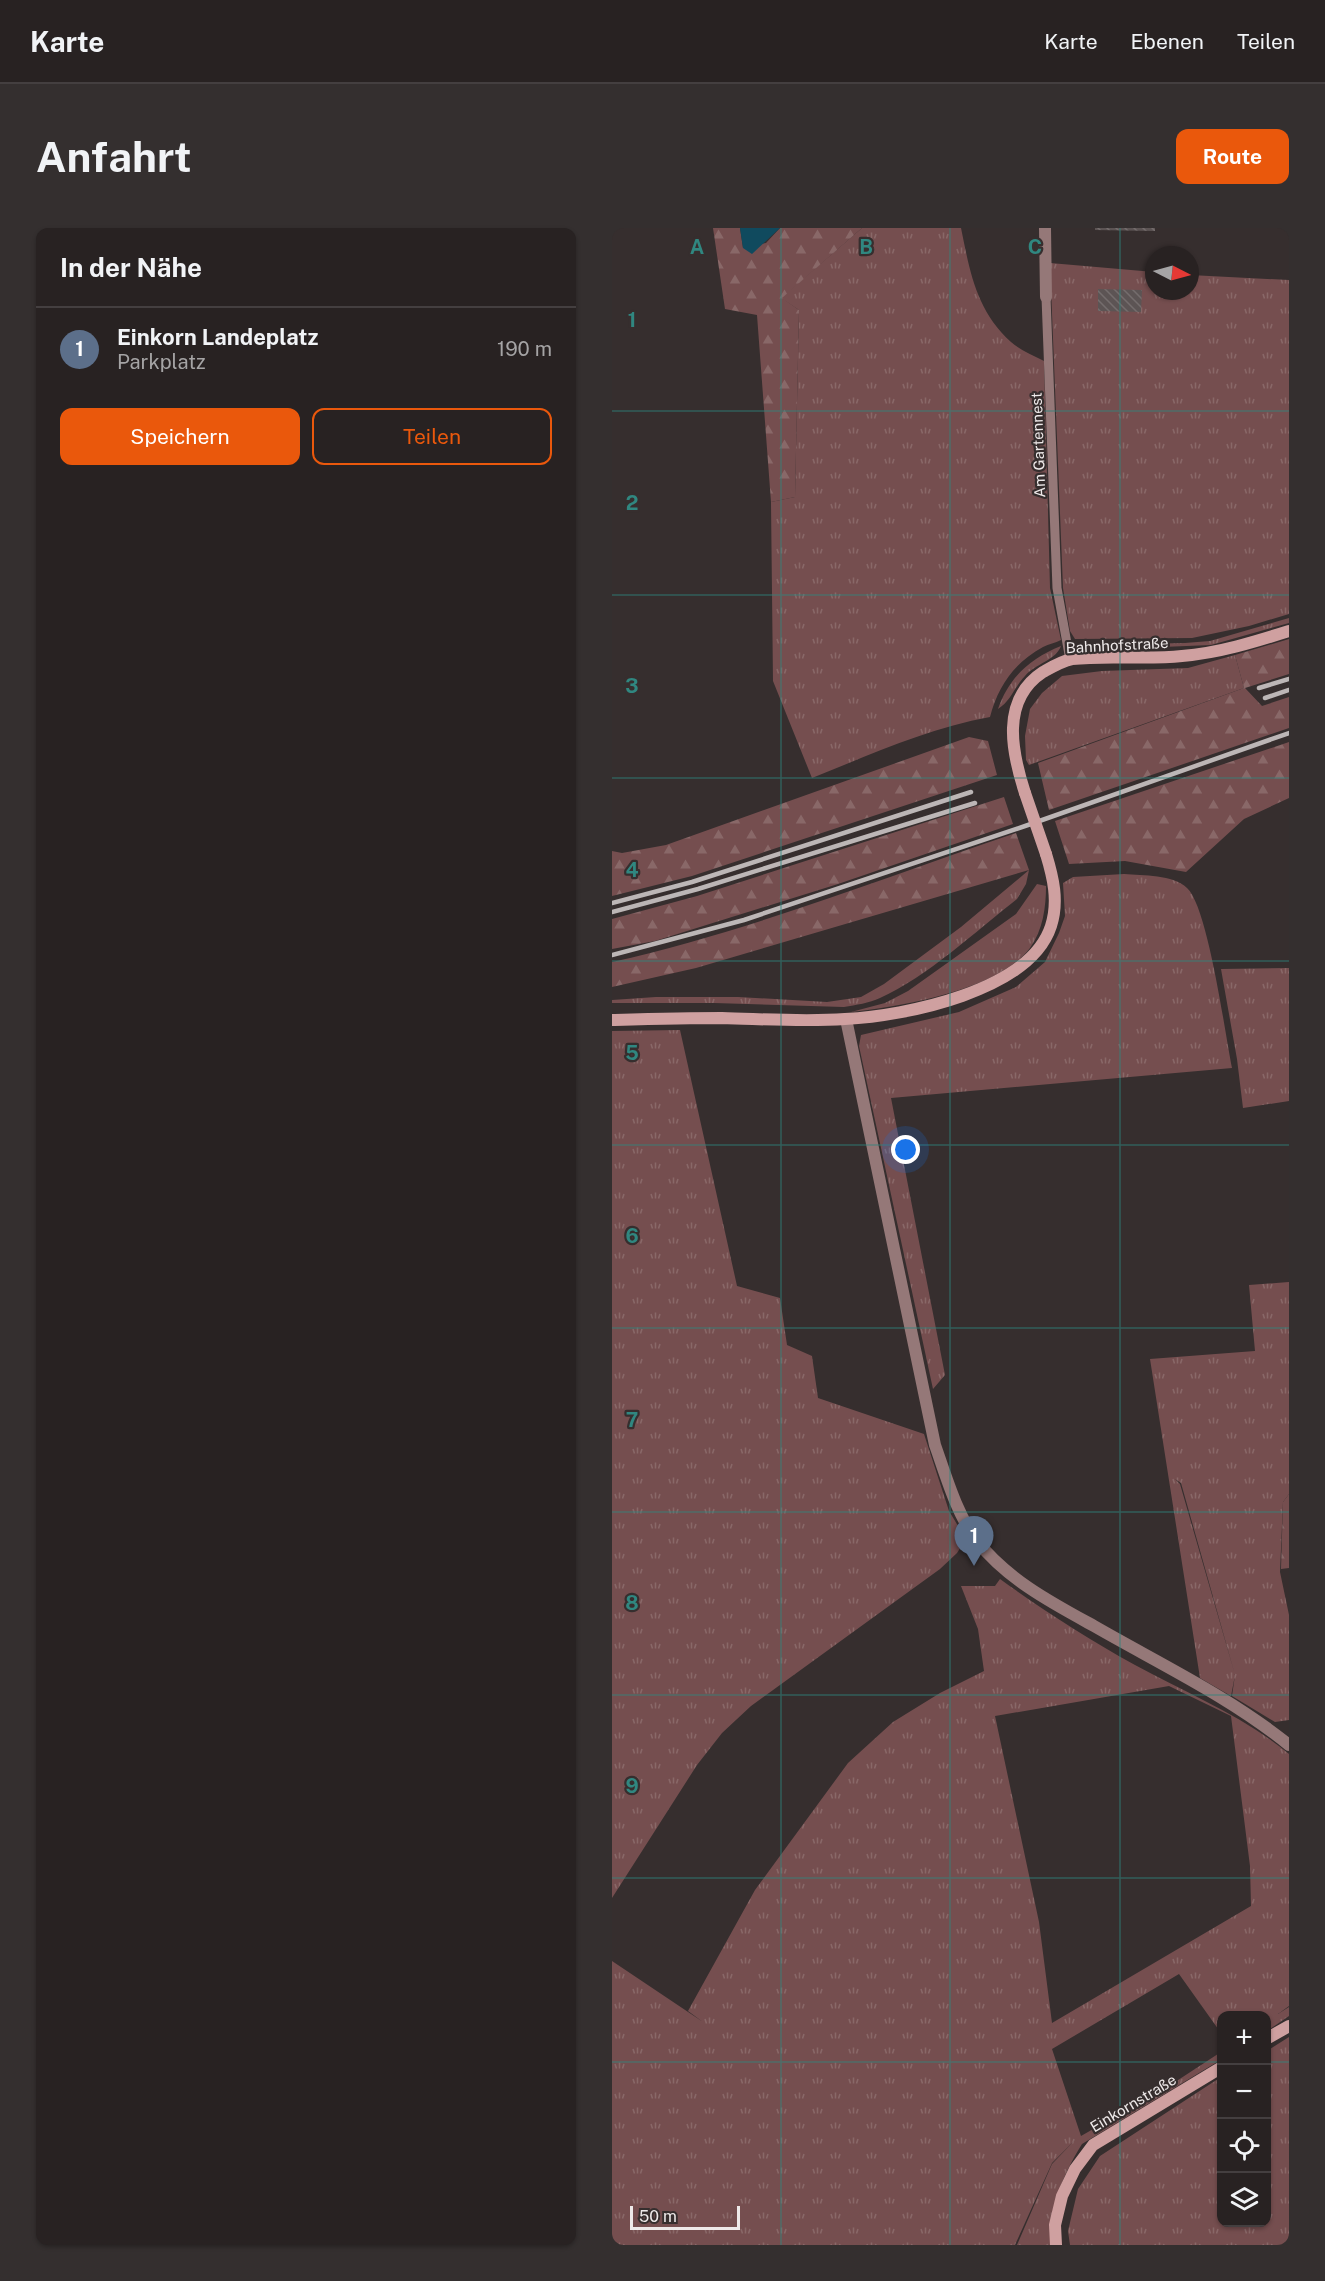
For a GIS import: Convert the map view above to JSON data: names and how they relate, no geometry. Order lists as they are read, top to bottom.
{
  "streets": {
    "main road": ["Bahnhofstraße", "Einkornstraße"],
    "street": ["Am Gartennest"]
  },
  "crossings": [
    ["Am Gartennest", "Bahnhofstraße"]
  ],
  "scale_bar": "50 m",
  "north": "right",
  "page": {
    "header": "Karte",
    "nav": ["Karte", "Ebenen", "Teilen"],
    "buttons": [
      "Route",
      ["Speichern", "Teilen"]
    ],
    "title": "Anfahrt",
    "heading": "In der Nähe",
    "list": [
      {
        "mark": "1",
        "name": "Einkorn Landeplatz",
        "note": "Parkplatz",
        "value": "190 m"
      }
    ],
    "pins": "1",
    "map_buttons": ["+", "−"],
    "scale": "50 m"
  },
  "grid": {
    "columns": ["A", "B", "C"],
    "rows": [
      "1",
      "2",
      "3",
      "4",
      "5",
      "6",
      "7",
      "8",
      "9"
    ]
  }
}
